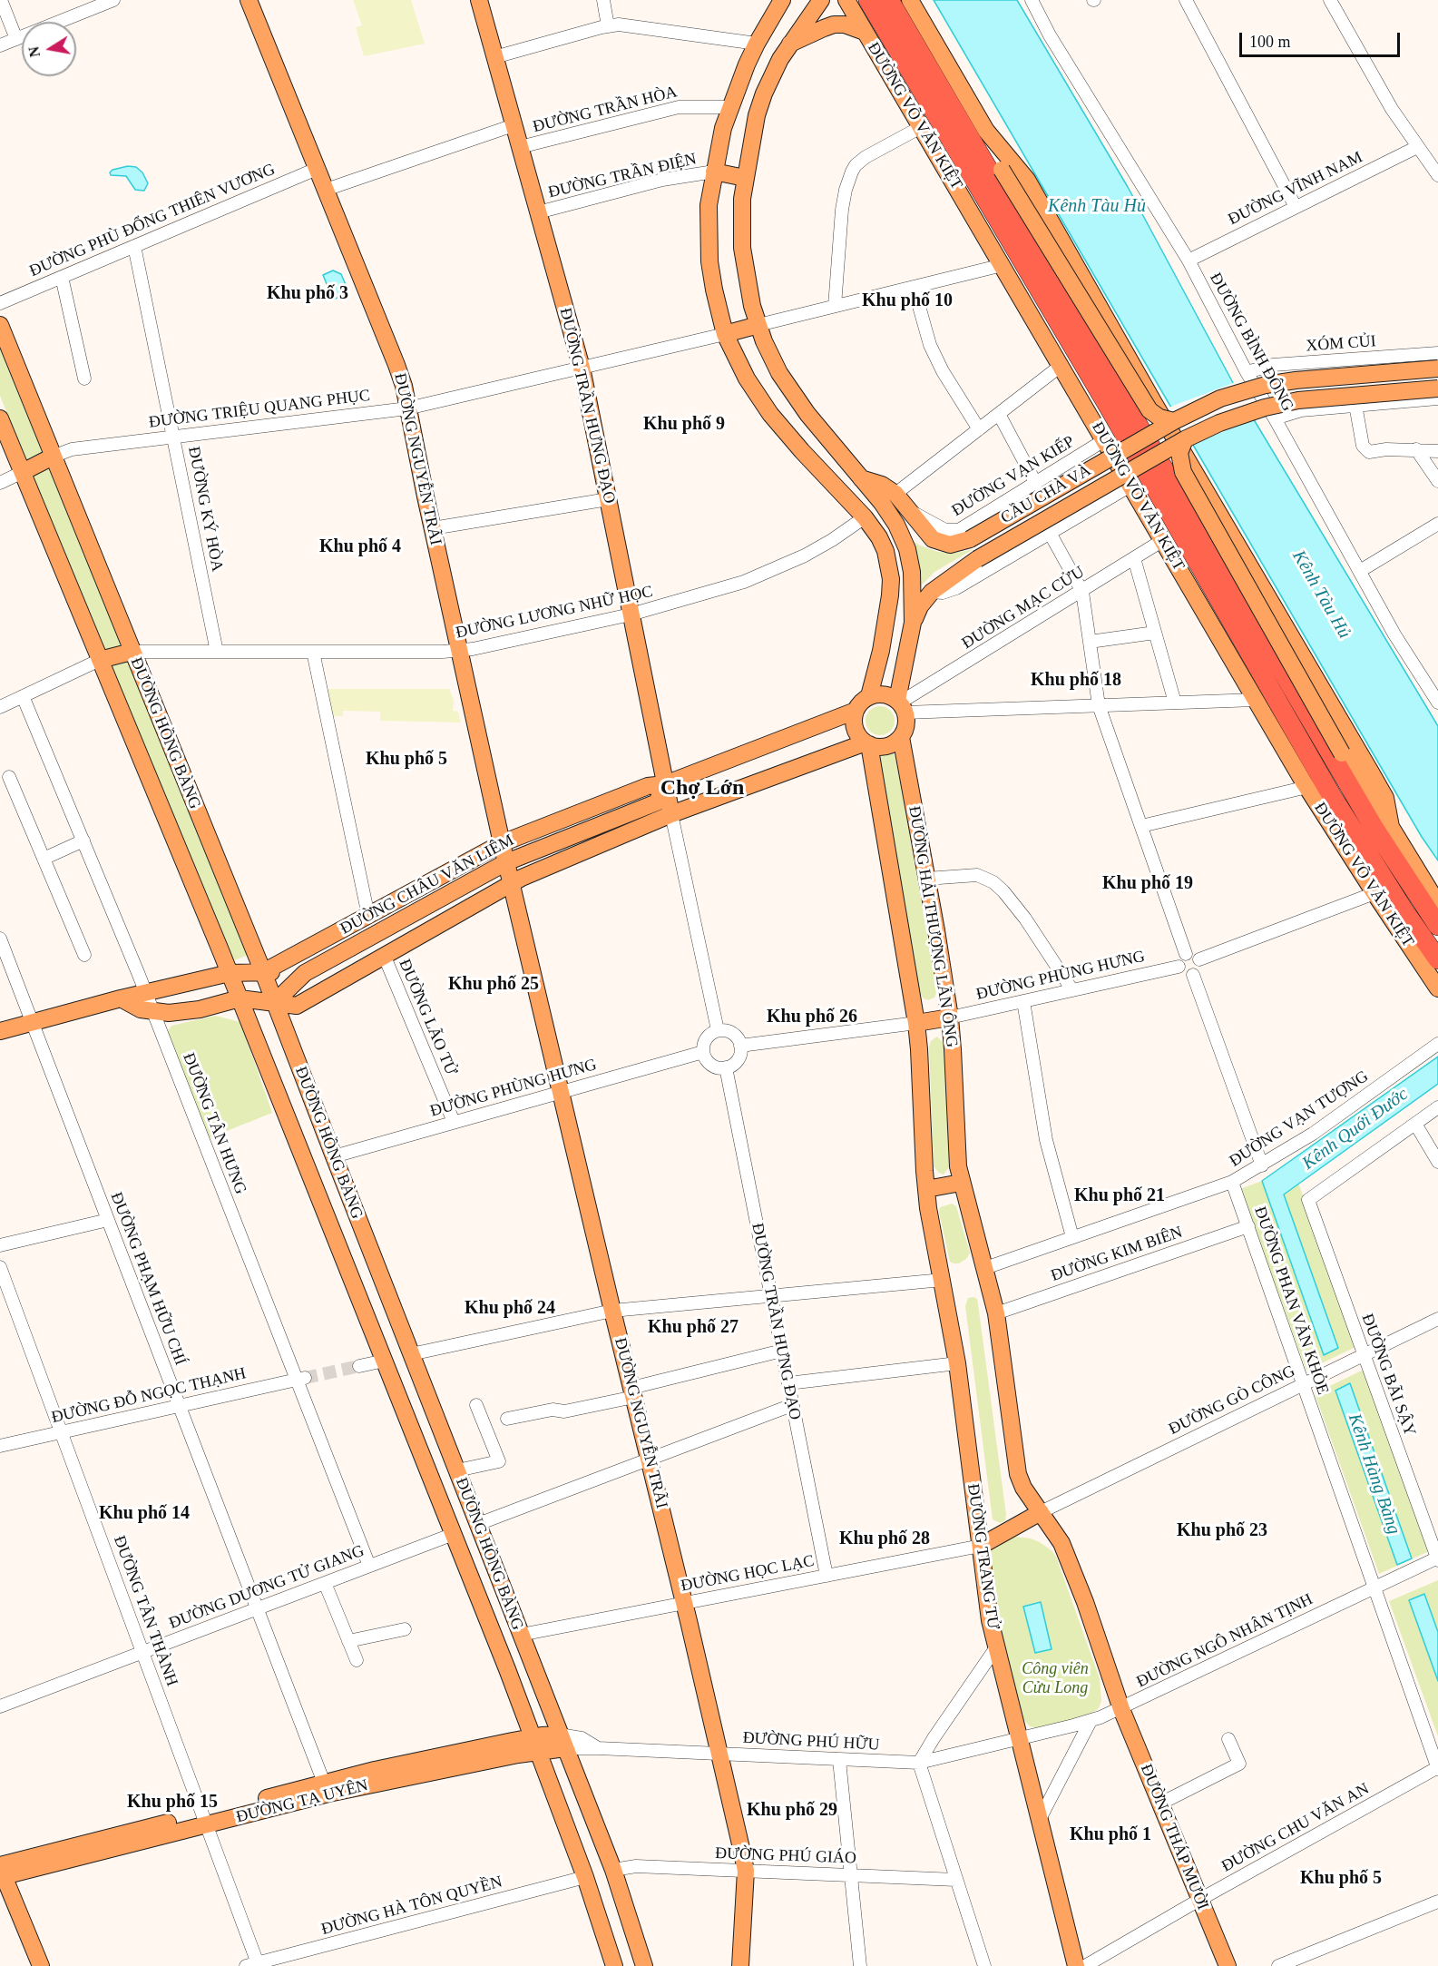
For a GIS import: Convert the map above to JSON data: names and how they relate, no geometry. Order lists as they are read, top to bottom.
{
  "streets": {
    "highway": ["ĐƯỜNG VÕ VĂN KIỆT"],
    "main road": [
      "ĐƯỜNG TRẦN HƯNG ĐẠO",
      "ĐƯỜNG NGUYỄN TRÃI",
      "CẦU CHÀ VÀ",
      "ĐƯỜNG HỒNG BÀNG",
      "ĐƯỜNG CHÂU VĂN LIÊM",
      "ĐƯỜNG HẢI THƯỢNG LÃN ÔNG",
      "ĐƯỜNG TRANG TỬ",
      "ĐƯỜNG TẠ UYÊN",
      "ĐƯỜNG THÁP MƯỜI"
    ],
    "street": [
      "ĐƯỜNG TRẦN HÒA",
      "ĐƯỜNG TRẦN ĐIỆN",
      "ĐƯỜNG VĨNH NAM",
      "ĐƯỜNG PHÙ ĐỔNG THIÊN VƯƠNG",
      "ĐƯỜNG BÌNH ĐÔNG",
      "XÓM CỦI",
      "ĐƯỜNG TRIỆU QUANG PHỤC",
      "ĐƯỜNG VẠN KIẾP",
      "ĐƯỜNG KÝ HÒA",
      "ĐƯỜNG MẠC CỬU",
      "ĐƯỜNG LƯƠNG NHỮ HỌC",
      "ĐƯỜNG PHÙNG HƯNG",
      "ĐƯỜNG LÃO TỬ",
      "ĐƯỜNG VẠN TƯỢNG",
      "ĐƯỜNG TÂN HƯNG",
      "ĐƯỜNG KIM BIÊN",
      "ĐƯỜNG PHẠM HỮU CHÍ",
      "ĐƯỜNG PHAN VĂN KHỎE",
      "ĐƯỜNG BÃI SẬY",
      "ĐƯỜNG ĐỖ NGỌC THẠNH",
      "ĐƯỜNG GÒ CÔNG",
      "ĐƯỜNG HỌC LẠC",
      "ĐƯỜNG DƯƠNG TỬ GIANG",
      "ĐƯỜNG TÂN THÀNH",
      "ĐƯỜNG NGÔ NHÂN TỊNH",
      "ĐƯỜNG PHÚ HỮU",
      "ĐƯỜNG CHU VĂN AN",
      "ĐƯỜNG PHÚ GIÁO",
      "ĐƯỜNG HÀ TÔN QUYỀN"
    ]
  },
  "crossings": [
    ["ĐƯỜNG TRẦN HÒA", "ĐƯỜNG TRẦN HƯNG ĐẠO"],
    ["ĐƯỜNG VÕ VĂN KIỆT", "ĐƯỜNG VẠN KIẾP"],
    ["ĐƯỜNG VÕ VĂN KIỆT", "ĐƯỜNG MẠC CỬU"],
    ["ĐƯỜNG TRẦN ĐIỆN", "ĐƯỜNG TRẦN HƯNG ĐẠO"],
    ["ĐƯỜNG VĨNH NAM", "ĐƯỜNG BÌNH ĐÔNG"],
    ["ĐƯỜNG PHÙ ĐỔNG THIÊN VƯƠNG", "ĐƯỜNG NGUYỄN TRÃI"],
    ["ĐƯỜNG PHÙ ĐỔNG THIÊN VƯƠNG", "ĐƯỜNG KÝ HÒA"],
    ["ĐƯỜNG BÌNH ĐÔNG", "XÓM CỦI"],
    ["ĐƯỜNG TRẦN HƯNG ĐẠO", "ĐƯỜNG TRIỆU QUANG PHỤC"],
    ["ĐƯỜNG TRẦN HƯNG ĐẠO", "ĐƯỜNG LƯƠNG NHỮ HỌC"],
    ["ĐƯỜNG TRẦN HƯNG ĐẠO", "ĐƯỜNG CHÂU VĂN LIÊM"],
    ["ĐƯỜNG TRẦN HƯNG ĐẠO", "ĐƯỜNG PHÙNG HƯNG"],
    ["ĐƯỜNG TRẦN HƯNG ĐẠO", "ĐƯỜNG HỌC LẠC"],
    ["ĐƯỜNG TRIỆU QUANG PHỤC", "ĐƯỜNG NGUYỄN TRÃI"],
    ["ĐƯỜNG TRIỆU QUANG PHỤC", "ĐƯỜNG KÝ HÒA"],
    ["ĐƯỜNG TRIỆU QUANG PHỤC", "ĐƯỜNG HỒNG BÀNG"],
    ["ĐƯỜNG NGUYỄN TRÃI", "ĐƯỜNG LƯƠNG NHỮ HỌC"],
    ["ĐƯỜNG NGUYỄN TRÃI", "ĐƯỜNG CHÂU VĂN LIÊM"],
    ["ĐƯỜNG NGUYỄN TRÃI", "ĐƯỜNG PHÙNG HƯNG"],
    ["ĐƯỜNG NGUYỄN TRÃI", "ĐƯỜNG HỌC LẠC"],
    ["ĐƯỜNG NGUYỄN TRÃI", "ĐƯỜNG PHÚ HỮU"],
    ["ĐƯỜNG NGUYỄN TRÃI", "ĐƯỜNG PHÚ GIÁO"],
    ["ĐƯỜNG VẠN KIẾP", "CẦU CHÀ VÀ"],
    ["ĐƯỜNG KÝ HÒA", "ĐƯỜNG LƯƠNG NHỮ HỌC"],
    ["ĐƯỜNG MẠC CỬU", "ĐƯỜNG CHÂU VĂN LIÊM"],
    ["ĐƯỜNG MẠC CỬU", "ĐƯỜNG HẢI THƯỢNG LÃN ÔNG"],
    ["ĐƯỜNG LƯƠNG NHỮ HỌC", "ĐƯỜNG HỒNG BÀNG"],
    ["ĐƯỜNG HỒNG BÀNG", "ĐƯỜNG CHÂU VĂN LIÊM"],
    ["ĐƯỜNG HỒNG BÀNG", "ĐƯỜNG PHÙNG HƯNG"],
    ["ĐƯỜNG HỒNG BÀNG", "ĐƯỜNG HỌC LẠC"],
    ["ĐƯỜNG HỒNG BÀNG", "ĐƯỜNG DƯƠNG TỬ GIANG"],
    ["ĐƯỜNG HỒNG BÀNG", "ĐƯỜNG PHÚ HỮU"],
    ["ĐƯỜNG HỒNG BÀNG", "ĐƯỜNG TẠ UYÊN"],
    ["ĐƯỜNG HỒNG BÀNG", "ĐƯỜNG PHÚ GIÁO"],
    ["ĐƯỜNG HỒNG BÀNG", "ĐƯỜNG HÀ TÔN QUYỀN"],
    ["ĐƯỜNG CHÂU VĂN LIÊM", "ĐƯỜNG HẢI THƯỢNG LÃN ÔNG"],
    ["ĐƯỜNG HẢI THƯỢNG LÃN ÔNG", "ĐƯỜNG PHÙNG HƯNG"],
    ["ĐƯỜNG HẢI THƯỢNG LÃN ÔNG", "ĐƯỜNG VẠN TƯỢNG"],
    ["ĐƯỜNG HẢI THƯỢNG LÃN ÔNG", "ĐƯỜNG KIM BIÊN"],
    ["ĐƯỜNG HẢI THƯỢNG LÃN ÔNG", "ĐƯỜNG GÒ CÔNG"],
    ["ĐƯỜNG HẢI THƯỢNG LÃN ÔNG", "ĐƯỜNG TRANG TỬ"],
    ["ĐƯỜNG HẢI THƯỢNG LÃN ÔNG", "ĐƯỜNG NGÔ NHÂN TỊNH"],
    ["ĐƯỜNG HẢI THƯỢNG LÃN ÔNG", "ĐƯỜNG THÁP MƯỜI"],
    ["ĐƯỜNG PHÙNG HƯNG", "ĐƯỜNG LÃO TỬ"],
    ["ĐƯỜNG VẠN TƯỢNG", "ĐƯỜNG PHAN VĂN KHỎE"],
    ["ĐƯỜNG TÂN HƯNG", "ĐƯỜNG ĐỖ NGỌC THẠNH"],
    ["ĐƯỜNG TÂN HƯNG", "ĐƯỜNG DƯƠNG TỬ GIANG"],
    ["ĐƯỜNG KIM BIÊN", "ĐƯỜNG PHAN VĂN KHỎE"],
    ["ĐƯỜNG PHẠM HỮU CHÍ", "ĐƯỜNG ĐỖ NGỌC THẠNH"],
    ["ĐƯỜNG PHẠM HỮU CHÍ", "ĐƯỜNG DƯƠNG TỬ GIANG"],
    ["ĐƯỜNG PHẠM HỮU CHÍ", "ĐƯỜNG TẠ UYÊN"],
    ["ĐƯỜNG PHAN VĂN KHỎE", "ĐƯỜNG GÒ CÔNG"],
    ["ĐƯỜNG PHAN VĂN KHỎE", "ĐƯỜNG NGÔ NHÂN TỊNH"],
    ["ĐƯỜNG PHAN VĂN KHỎE", "ĐƯỜNG CHU VĂN AN"],
    ["ĐƯỜNG BÃI SẬY", "ĐƯỜNG GÒ CÔNG"],
    ["ĐƯỜNG BÃI SẬY", "ĐƯỜNG NGÔ NHÂN TỊNH"],
    ["ĐƯỜNG ĐỖ NGỌC THẠNH", "ĐƯỜNG TÂN THÀNH"],
    ["ĐƯỜNG TRANG TỬ", "ĐƯỜNG HỌC LẠC"],
    ["ĐƯỜNG TRANG TỬ", "ĐƯỜNG PHÚ HỮU"],
    ["ĐƯỜNG DƯƠNG TỬ GIANG", "ĐƯỜNG TÂN THÀNH"],
    ["ĐƯỜNG TÂN THÀNH", "ĐƯỜNG TẠ UYÊN"],
    ["ĐƯỜNG TÂN THÀNH", "ĐƯỜNG HÀ TÔN QUYỀN"],
    ["ĐƯỜNG NGÔ NHÂN TỊNH", "ĐƯỜNG PHÚ HỮU"],
    ["ĐƯỜNG NGÔ NHÂN TỊNH", "ĐƯỜNG THÁP MƯỜI"],
    ["ĐƯỜNG PHÚ HỮU", "ĐƯỜNG TẠ UYÊN"],
    ["ĐƯỜNG CHU VĂN AN", "ĐƯỜNG THÁP MƯỜI"]
  ],
  "districts": [
    "Khu phố 3",
    "Khu phố 10",
    "Khu phố 9",
    "Khu phố 4",
    "Khu phố 18",
    "Khu phố 5",
    "Chợ Lớn",
    "Khu phố 19",
    "Khu phố 25",
    "Khu phố 26",
    "Khu phố 21",
    "Khu phố 24",
    "Khu phố 27",
    "Khu phố 14",
    "Khu phố 23",
    "Khu phố 28",
    "Khu phố 15",
    "Khu phố 29",
    "Khu phố 1",
    "Khu phố 5"
  ],
  "water": ["Kênh Tàu Hủ", "Kênh Quới Đước", "Kênh Hàng Bàng"],
  "parks": ["Công viên Cửu Long"],
  "scale_bar": "100 m",
  "north": "left"
}
